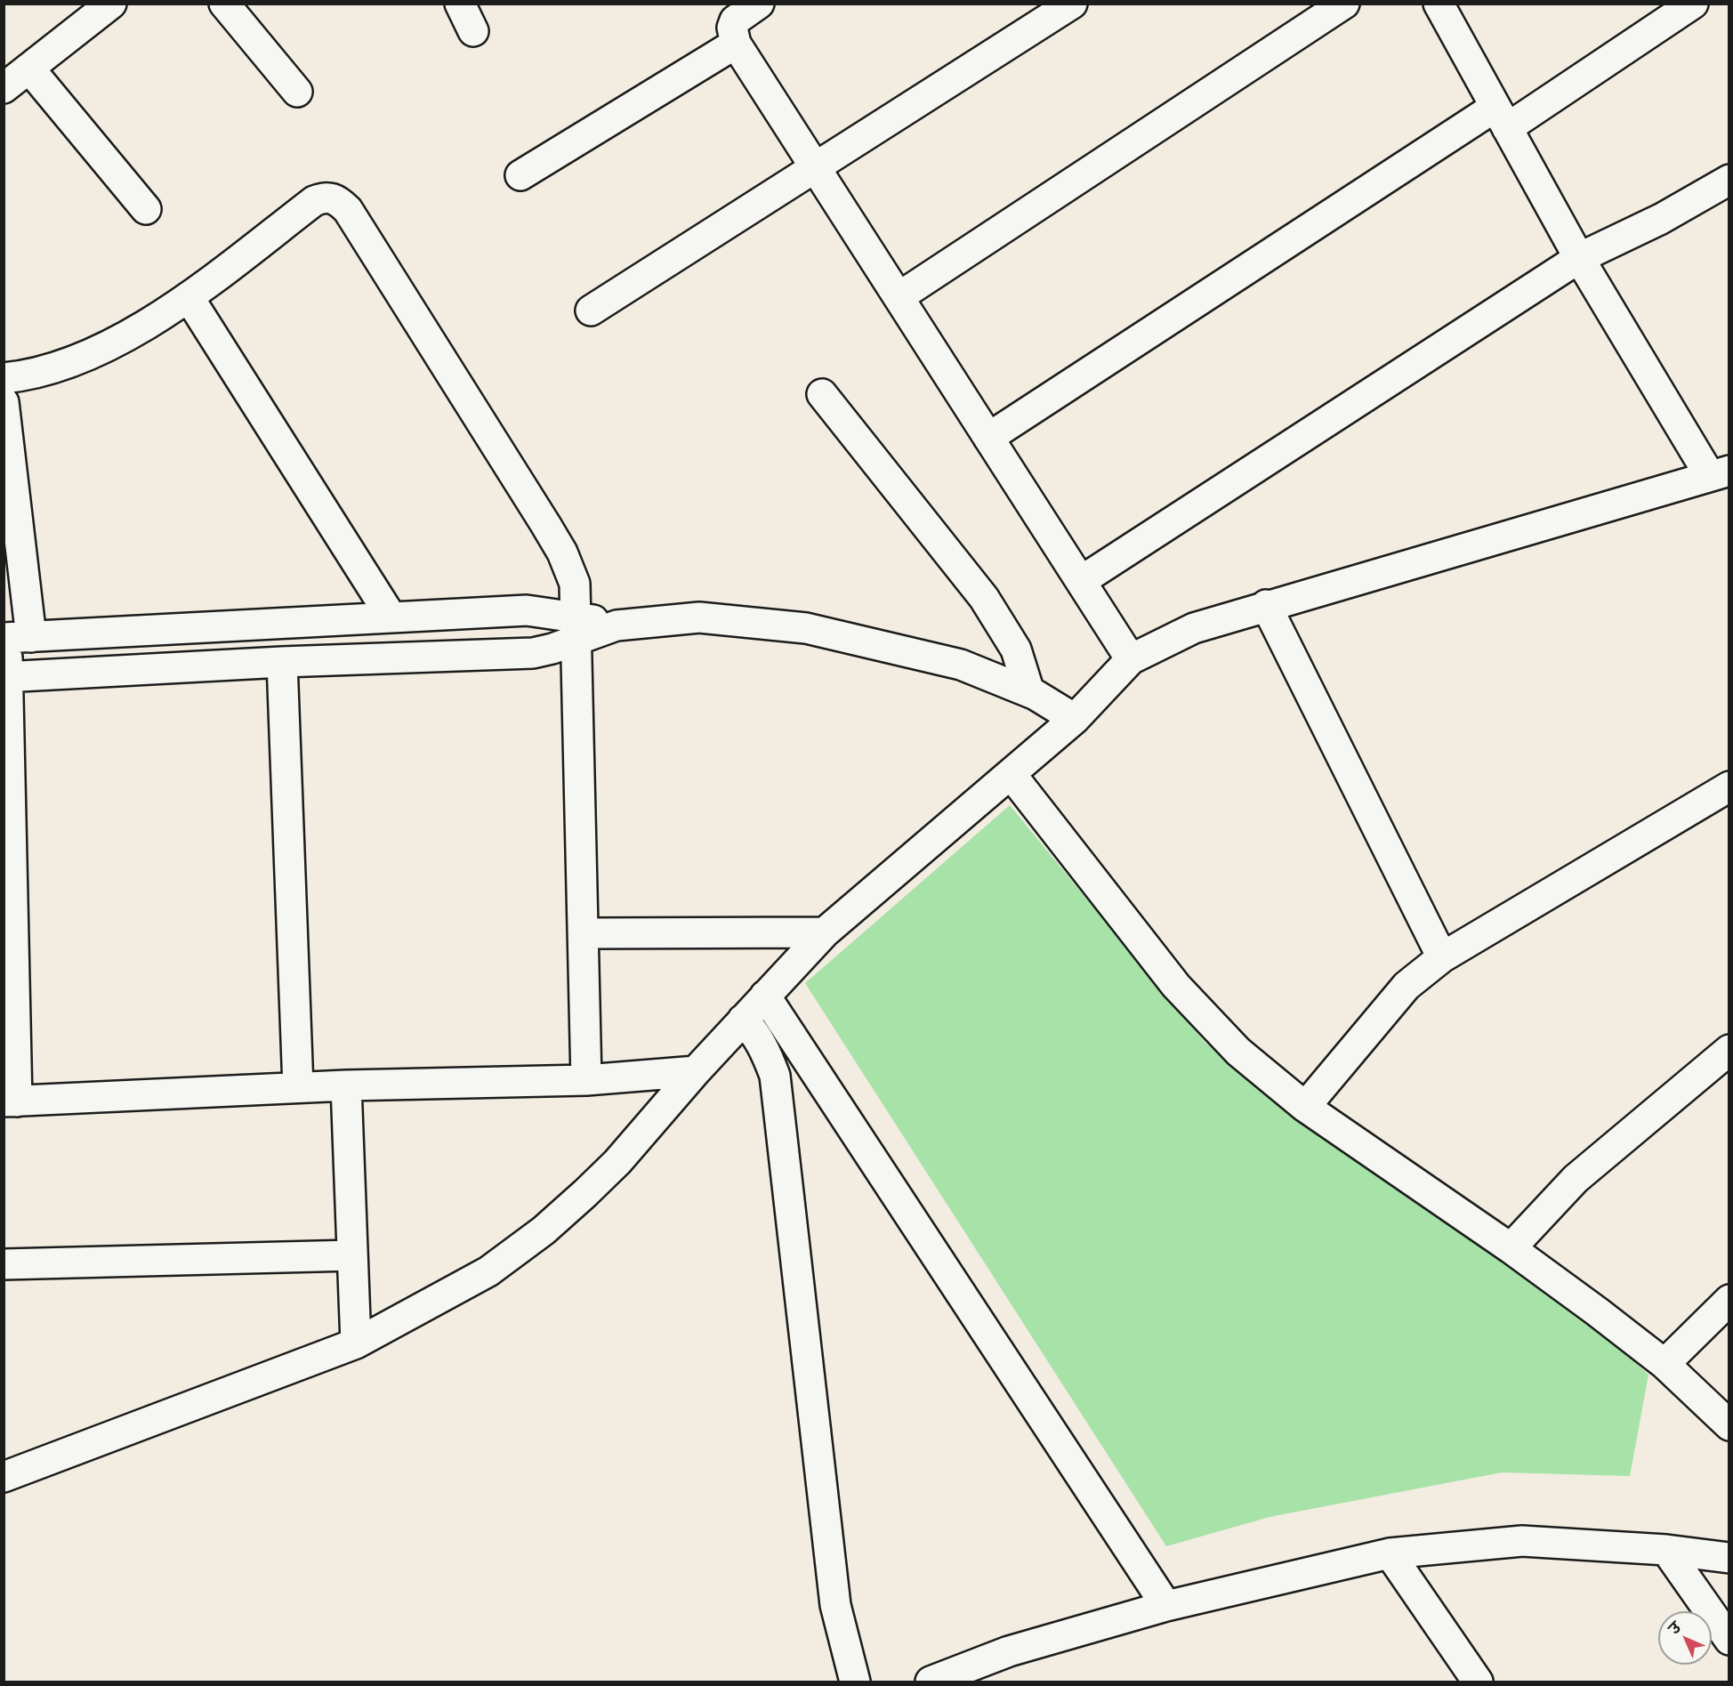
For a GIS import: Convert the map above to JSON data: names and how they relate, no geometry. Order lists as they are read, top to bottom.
{
  "north": "top left"
}
